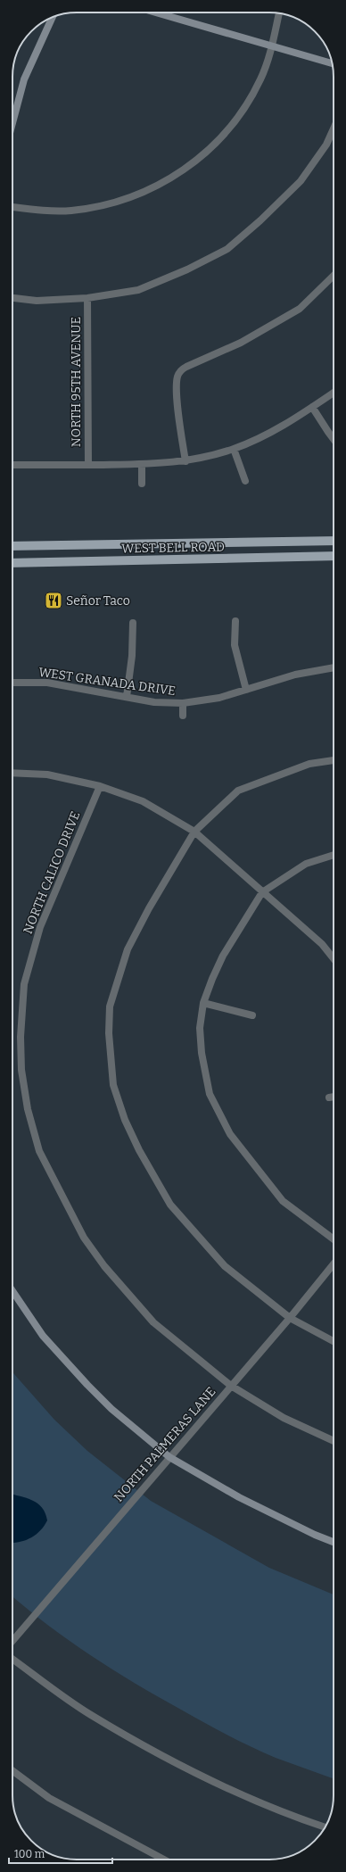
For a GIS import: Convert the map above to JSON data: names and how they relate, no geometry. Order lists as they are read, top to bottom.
{
  "streets": {
    "main road": ["WEST BELL ROAD"],
    "street": [
      "NORTH 95TH AVENUE",
      "WEST GRANADA DRIVE",
      "NORTH CALICO DRIVE",
      "NORTH PALMERAS LANE"
    ]
  },
  "crossings": [
    ["NORTH CALICO DRIVE", "NORTH PALMERAS LANE"]
  ],
  "places": {
    "restaurant": ["Señor Taco"]
  },
  "scale_bar": "100 m"
}
